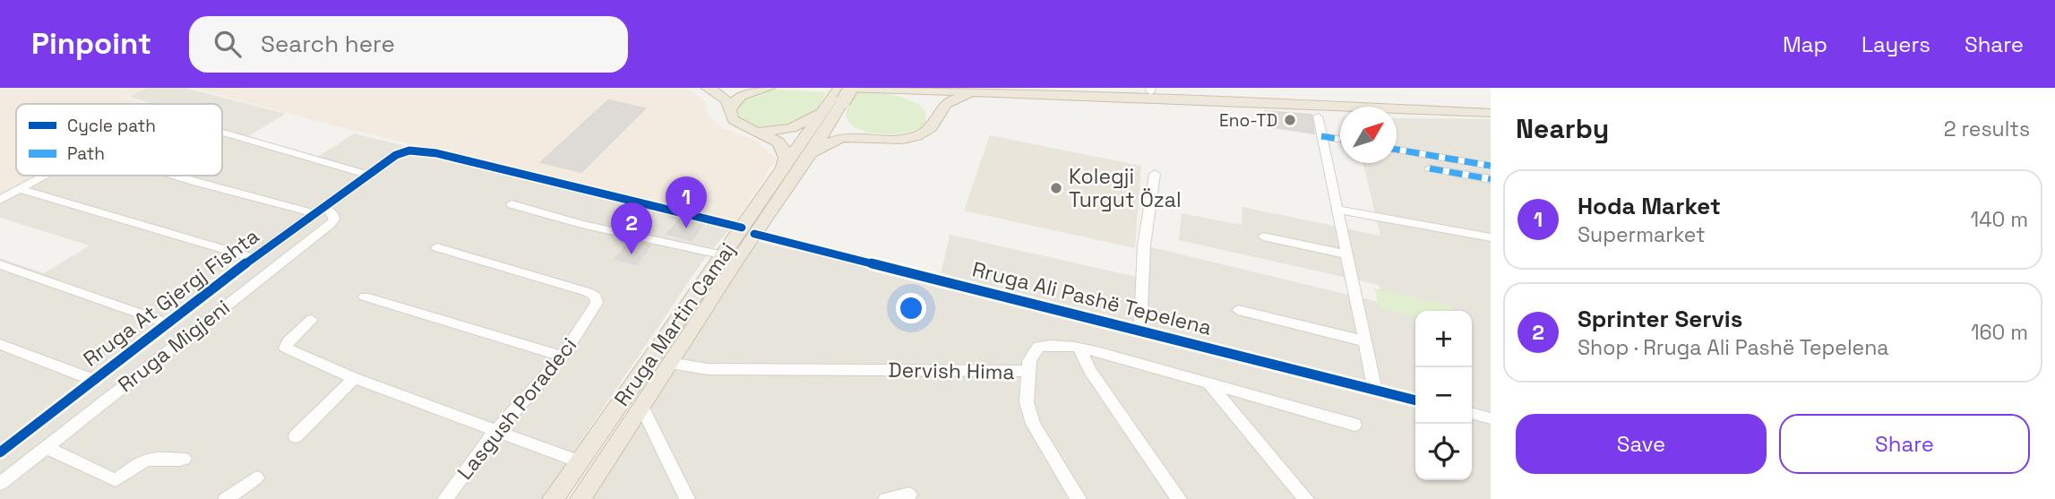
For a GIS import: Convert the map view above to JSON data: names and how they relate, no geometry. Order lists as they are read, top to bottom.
{
  "streets": {
    "highway": ["Rruga Martin Camaj"],
    "street": [
      "Rruga At Gjergj Fishta",
      "Rruga Ali Pashë Tepelena",
      "Rruga Migjeni",
      "Dervish Hima",
      "Lasgush Poradeci"
    ]
  },
  "crossings": [
    ["Rruga At Gjergj Fishta", "Rruga Ali Pashë Tepelena"],
    ["Rruga At Gjergj Fishta", "Rruga Migjeni"],
    ["Rruga Ali Pashë Tepelena", "Rruga Martin Camaj"],
    ["Rruga Martin Camaj", "Dervish Hima"]
  ],
  "places": ["Eno-TD", "Kolegji Turgut Özal"],
  "legend": ["Cycle path", "Path"],
  "north": "top right",
  "page": {
    "header": "Pinpoint",
    "search": "Search here",
    "nav": ["Map", "Layers", "Share"],
    "heading": ["Nearby", "2 results"],
    "list": [
      {
        "mark": "1",
        "name": "Hoda Market",
        "note": "Supermarket",
        "value": "140 m"
      },
      {
        "mark": "2",
        "name": "Sprinter Servis",
        "note": "Shop · Rruga Ali Pashë Tepelena",
        "value": "160 m"
      }
    ],
    "pins": ["1", "2"],
    "map_buttons": ["+", "−"],
    "buttons": ["Save", "Share"]
  }
}
